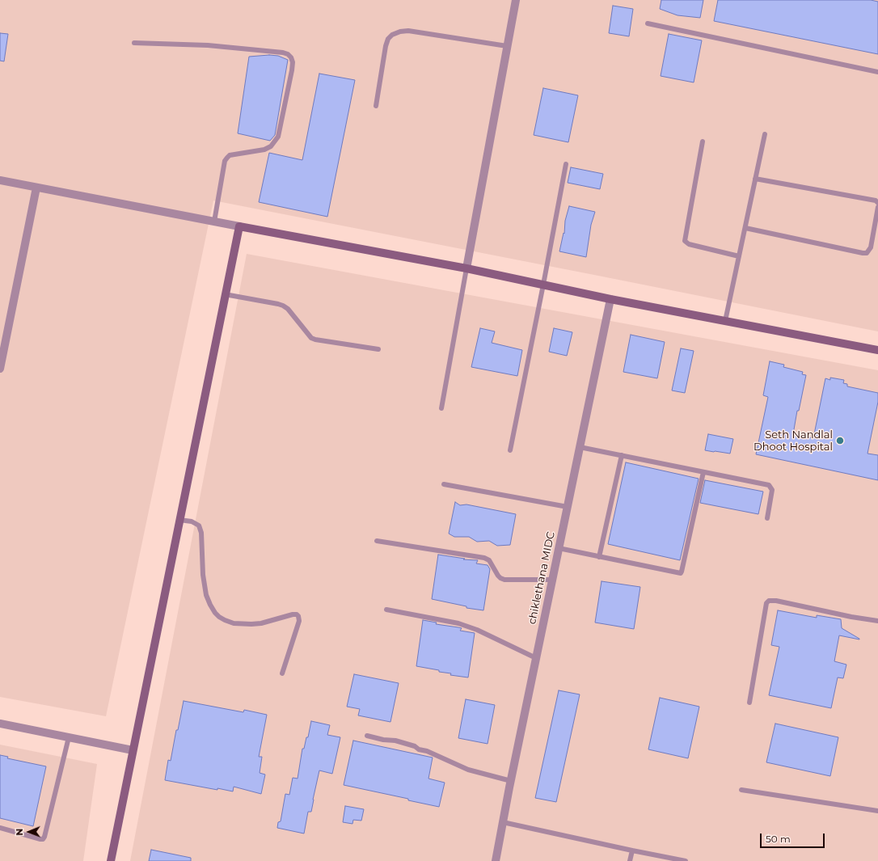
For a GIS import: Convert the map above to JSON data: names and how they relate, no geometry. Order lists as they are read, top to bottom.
{
  "streets": {
    "street": ["chiklethana MIDC"]
  },
  "places": ["Seth Nandlal Dhoot Hospital"],
  "scale_bar": "50 m",
  "north": "left"
}
